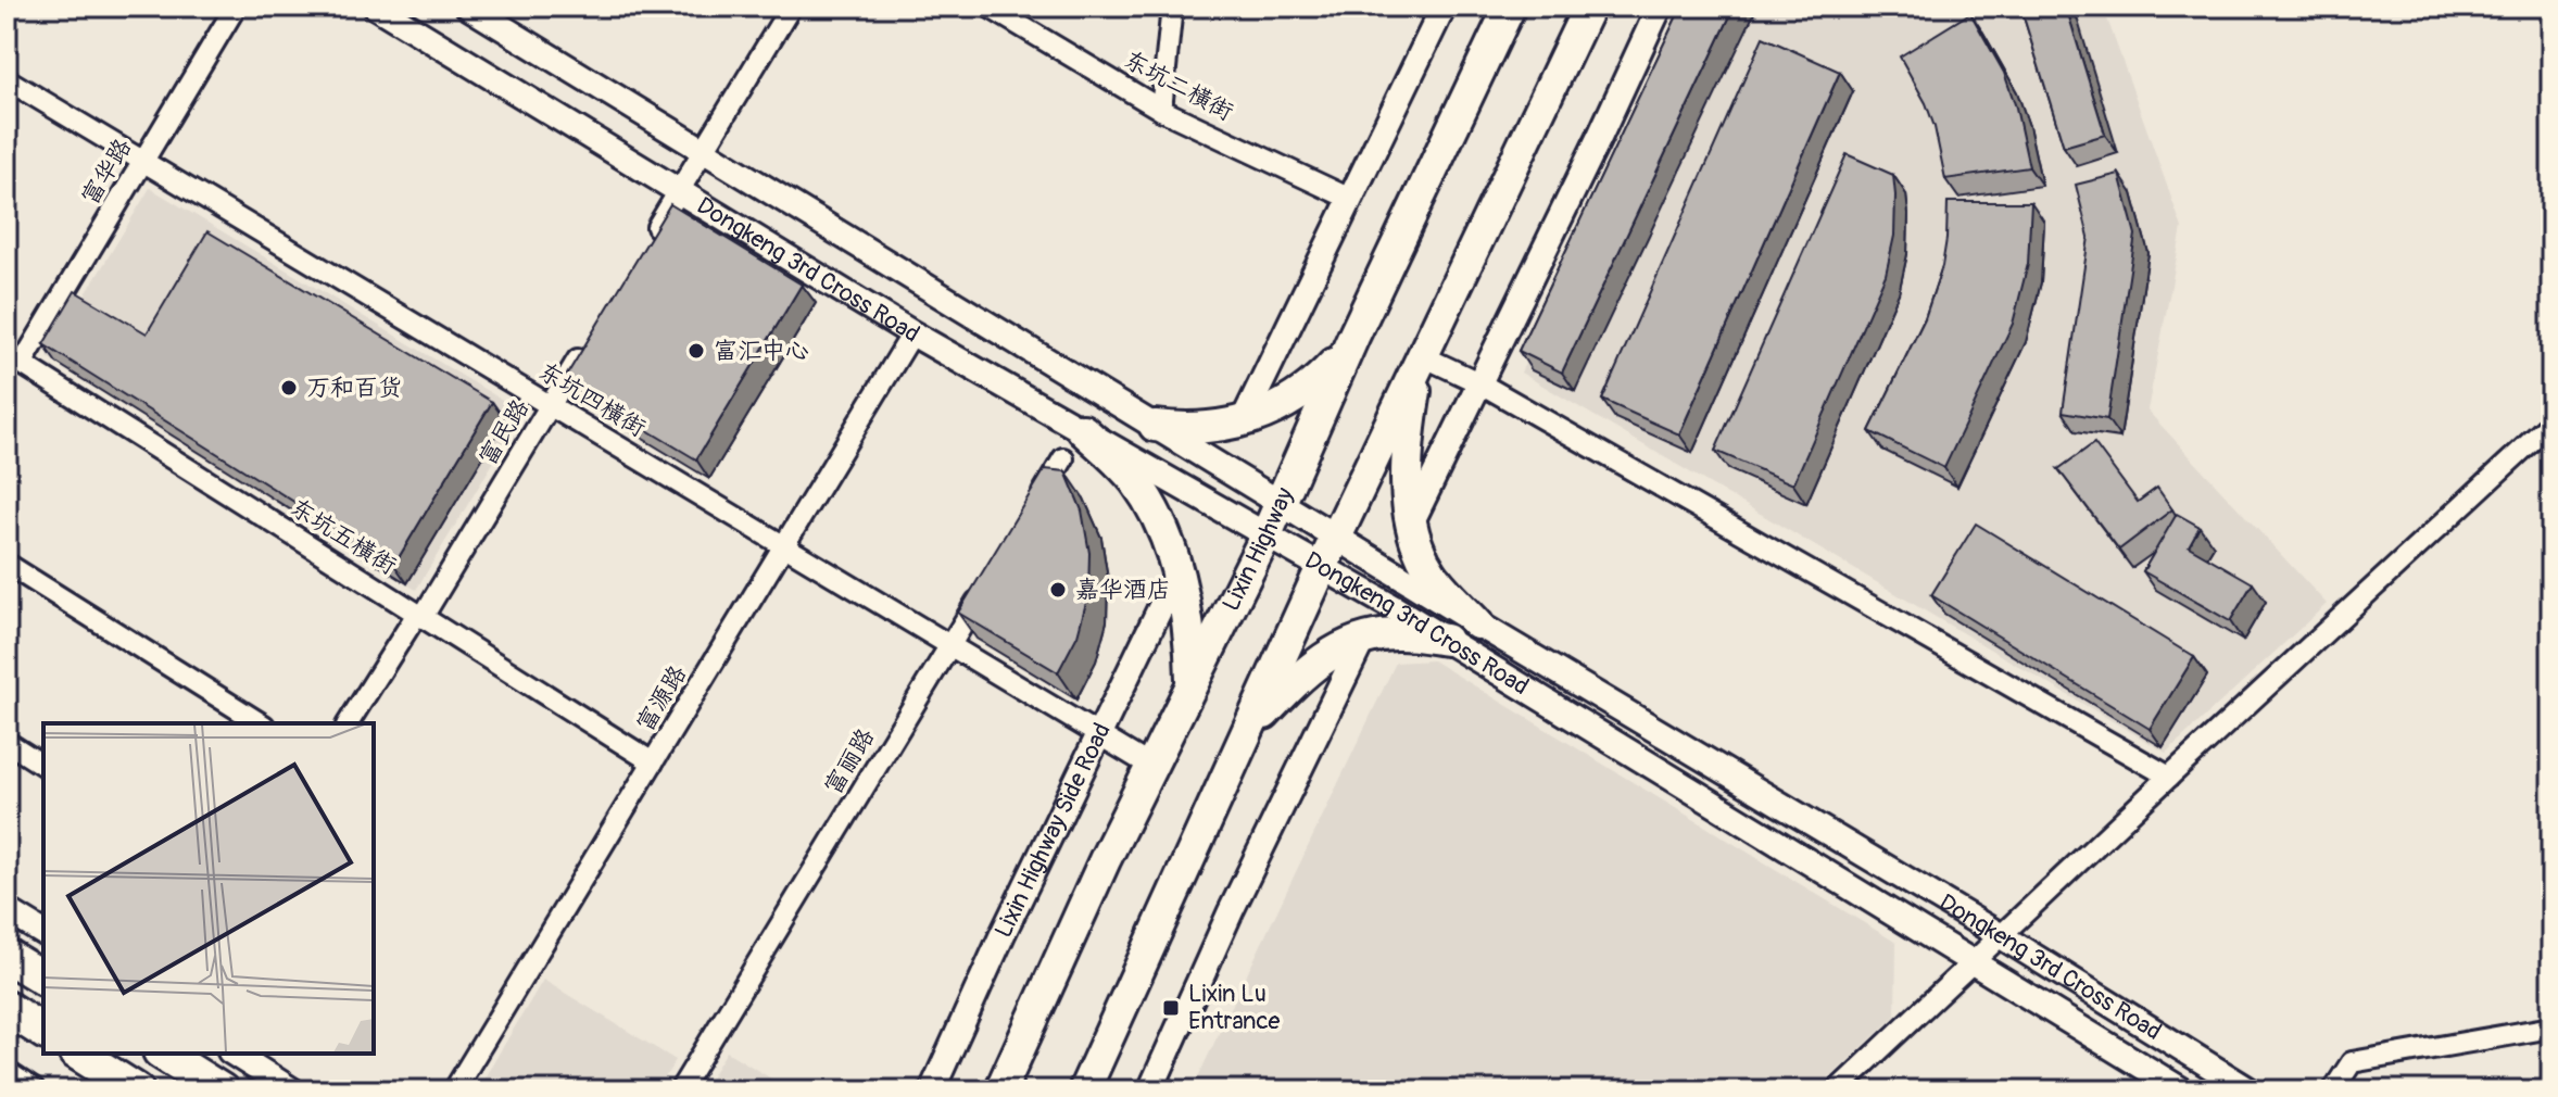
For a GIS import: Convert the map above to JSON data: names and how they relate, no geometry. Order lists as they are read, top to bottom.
{
  "streets": {
    "main road": ["Lixin Highway"],
    "street": [
      "东坑二横街",
      "富华路",
      "Dongkeng 3rd Cross Road",
      "东坑四横街",
      "富民路",
      "东坑五横街",
      "富源路",
      "富丽路",
      "Lixin Highway Side Road"
    ]
  },
  "crossings": [
    ["富华路", "东坑四横街"],
    ["富华路", "东坑五横街"],
    ["Dongkeng 3rd Cross Road", "Lixin Highway"],
    ["Dongkeng 3rd Cross Road", "富源路"],
    ["东坑四横街", "富民路"],
    ["东坑四横街", "Lixin Highway"],
    ["东坑四横街", "富源路"],
    ["东坑四横街", "富丽路"],
    ["东坑四横街", "Lixin Highway Side Road"],
    ["富民路", "东坑五横街"],
    ["东坑五横街", "富源路"]
  ],
  "places": {
    "other": ["富汇中心", "万和百货", "嘉华酒店"],
    "transit": ["Lixin Lu Entrance"]
  }
}
